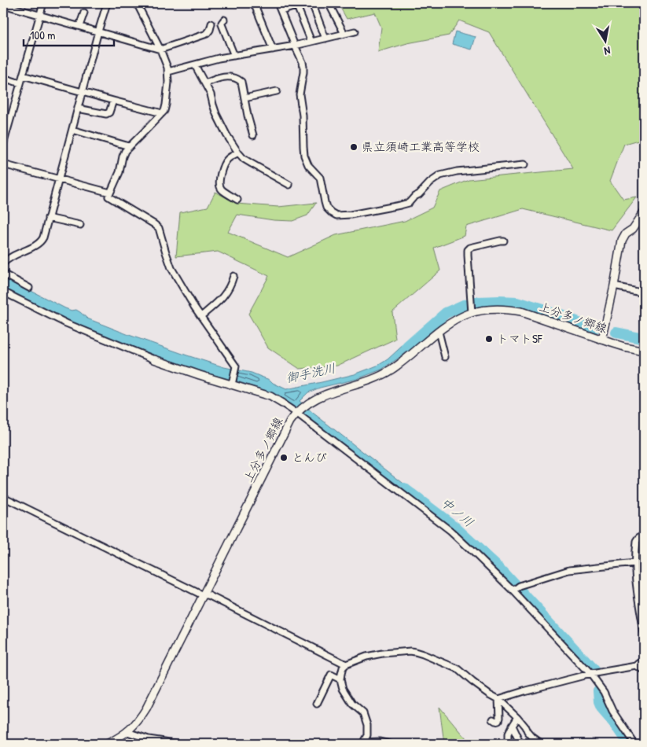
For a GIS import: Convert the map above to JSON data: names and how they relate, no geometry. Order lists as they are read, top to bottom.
{
  "streets": {
    "main road": ["上分多ノ郷線"]
  },
  "water": ["御手洗川", "中ノ川"],
  "places": ["県立須崎工業高等学校", "トマトSF", "とんび"],
  "scale_bar": "100 m",
  "north": "bottom"
}
